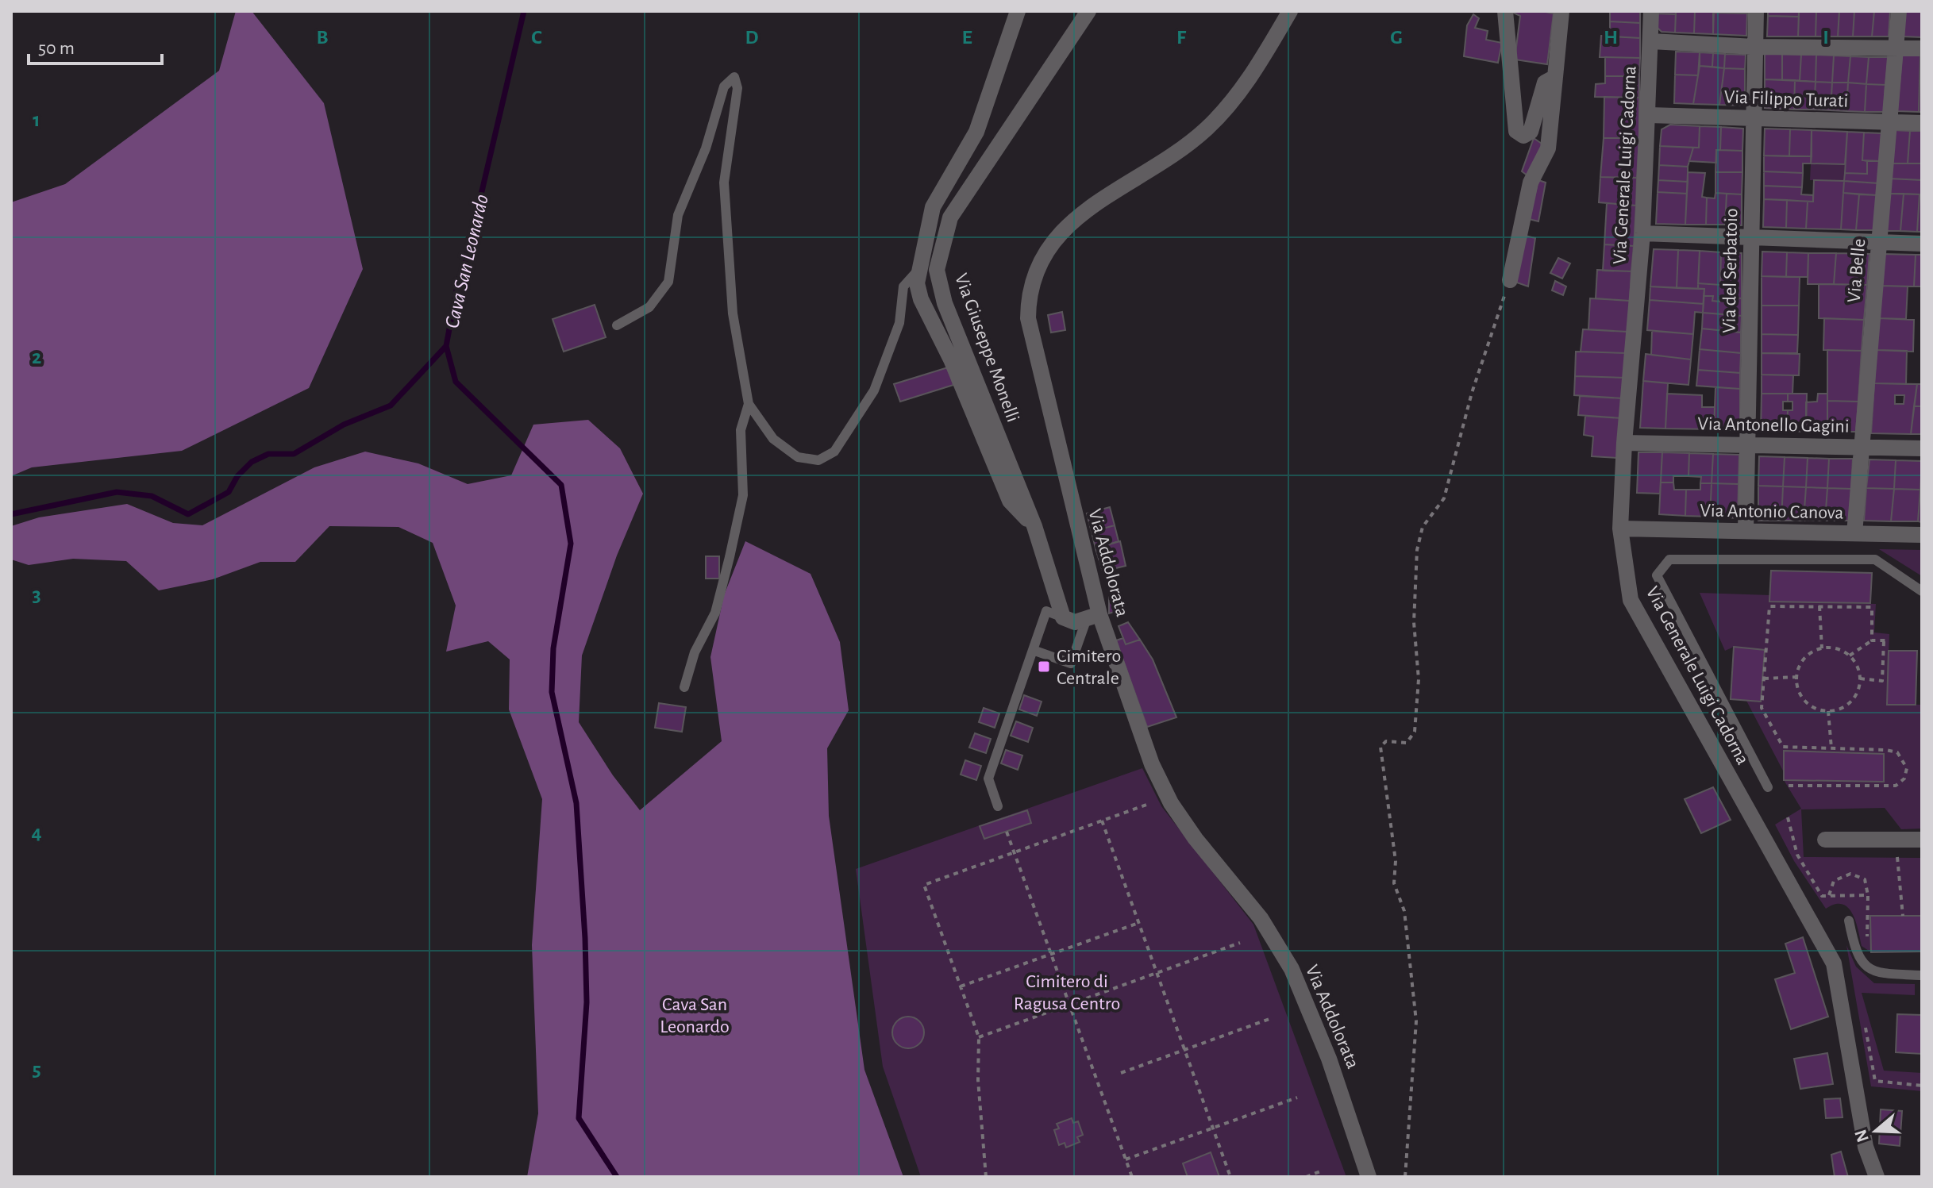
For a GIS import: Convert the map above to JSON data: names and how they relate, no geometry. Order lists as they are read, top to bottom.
{
  "streets": {
    "street": [
      "Via Filippo Turati",
      "Via Generale Luigi Cadorna",
      "Via del Serbatoio",
      "Via Belle",
      "Via Giuseppe Monelli",
      "Via Antonello Gagini",
      "Via Antonio Canova",
      "Via Addolorata"
    ]
  },
  "crossings": [
    ["Via Filippo Turati", "Via Generale Luigi Cadorna"],
    ["Via Filippo Turati", "Via del Serbatoio"],
    ["Via Filippo Turati", "Via Belle"],
    ["Via Generale Luigi Cadorna", "Via Antonello Gagini"],
    ["Via Generale Luigi Cadorna", "Via Antonio Canova"],
    ["Via del Serbatoio", "Via Antonello Gagini"],
    ["Via del Serbatoio", "Via Antonio Canova"],
    ["Via Belle", "Via Antonello Gagini"],
    ["Via Belle", "Via Antonio Canova"]
  ],
  "water": ["Cava San Leonardo"],
  "parks": ["Cimitero di Ragusa Centro", "Cava San Leonardo"],
  "places": {
    "transit": ["Cimitero Centrale"]
  },
  "scale_bar": "50 m",
  "north": "left",
  "grid": {
    "columns": [
      "B",
      "C",
      "D",
      "E",
      "F",
      "G",
      "H",
      "I"
    ],
    "rows": [
      "1",
      "2",
      "3",
      "4",
      "5"
    ]
  }
}
